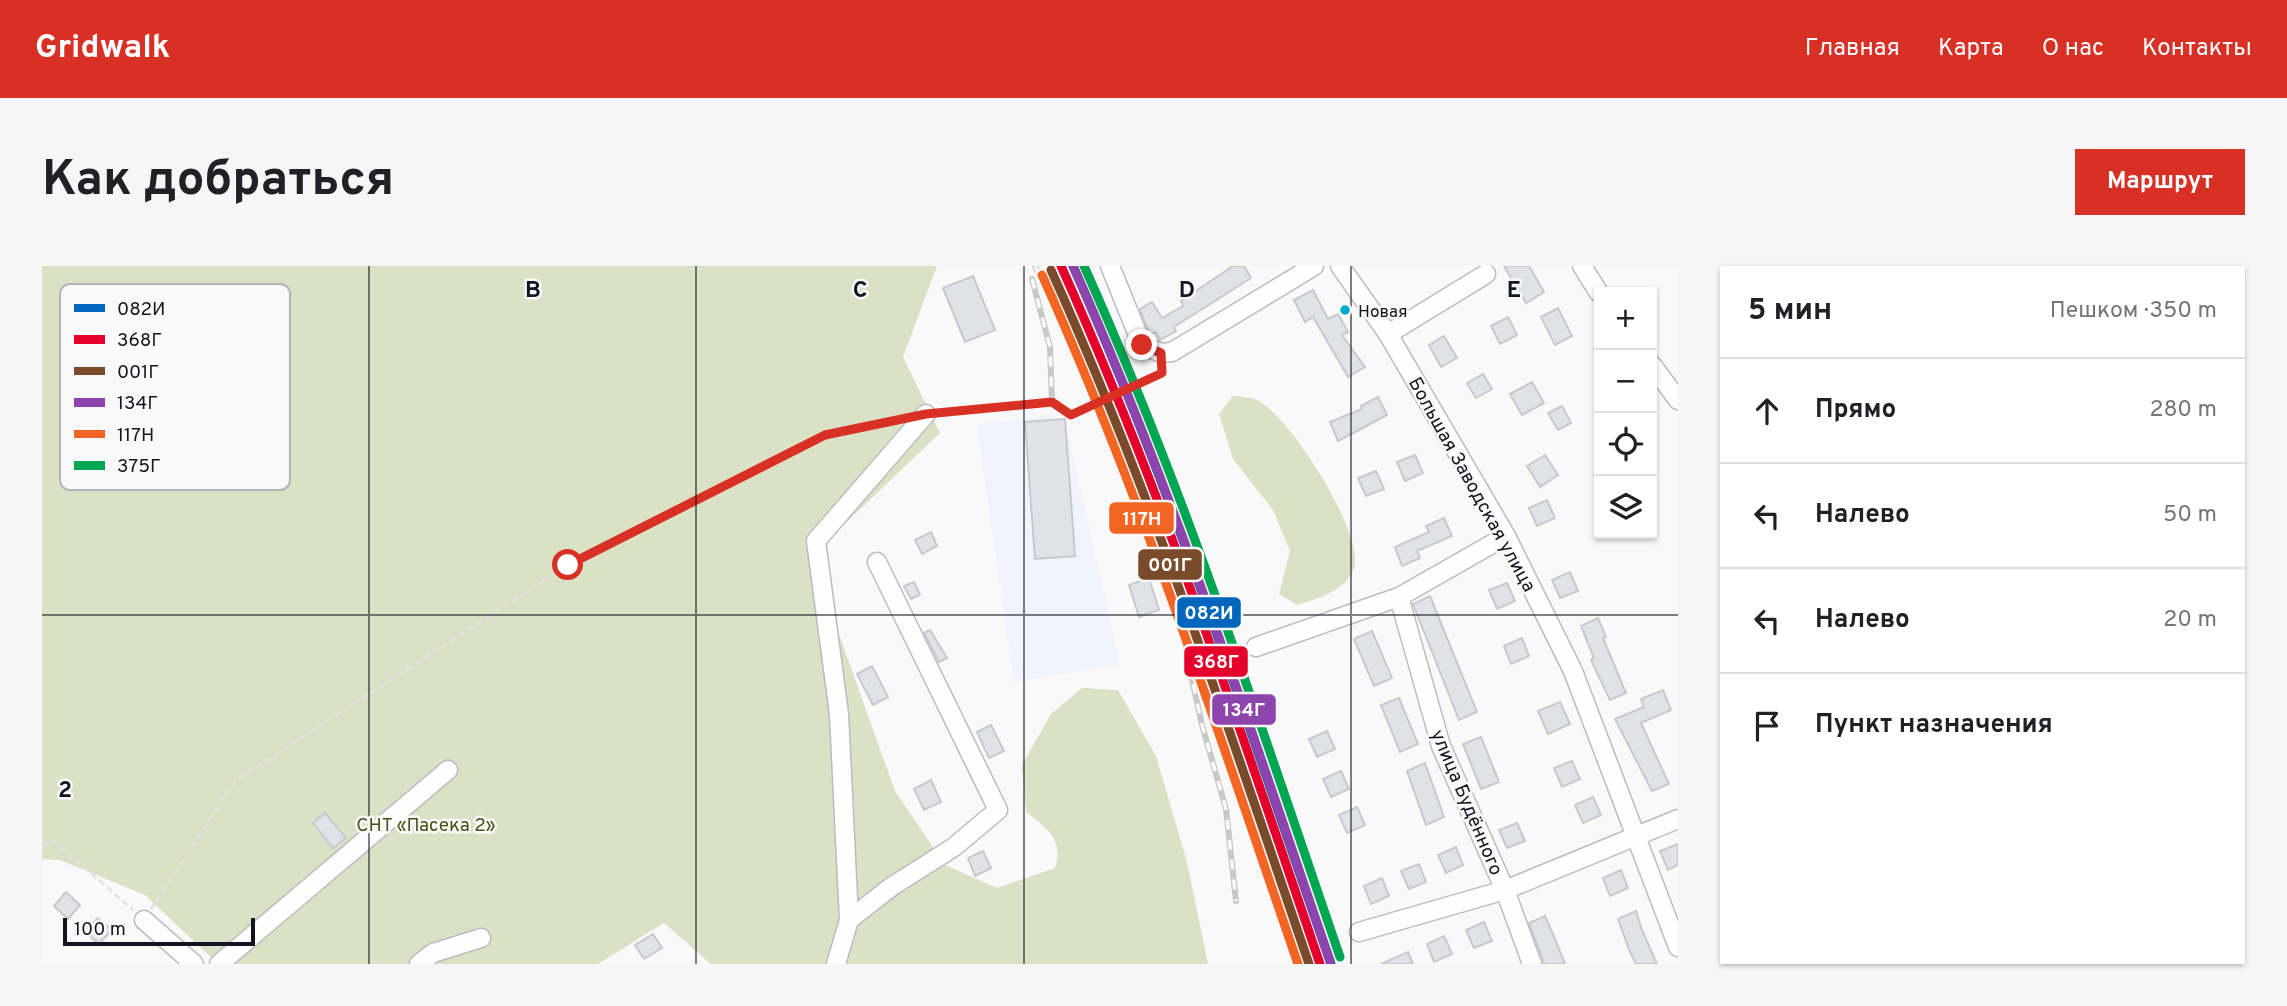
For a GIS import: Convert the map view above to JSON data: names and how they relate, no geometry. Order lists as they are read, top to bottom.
{
  "streets": {
    "street": ["Большая Заводская улица", "улица Будённого"]
  },
  "parks": ["СНТ «Пасека 2»"],
  "places": ["Новая"],
  "lines": [
    "transit line 082И",
    "transit line 368Г",
    "transit line 134Г",
    "transit line 375Г",
    "transit line 001Г",
    "transit line 117Н"
  ],
  "legend": [
    "082И",
    "368Г",
    "001Г",
    "134Г",
    "117Н",
    "375Г"
  ],
  "scale_bar": "100 m",
  "page": {
    "header": "Gridwalk",
    "nav": [
      "Главная",
      "Карта",
      "О нас",
      "Контакты"
    ],
    "buttons": "Маршрут",
    "title": "Как добраться",
    "heading": ["5 мин", "Пешком · 350 m"],
    "map_buttons": ["+", "−"],
    "list": [
      ["Прямо", "280 m"],
      ["Налево", "50 m"],
      ["Налево", "20 m"],
      "Пункт назначения"
    ],
    "scale": "100 m"
  },
  "grid": {
    "columns": [
      "B",
      "C",
      "D",
      "E"
    ],
    "rows": ["2"]
  }
}
